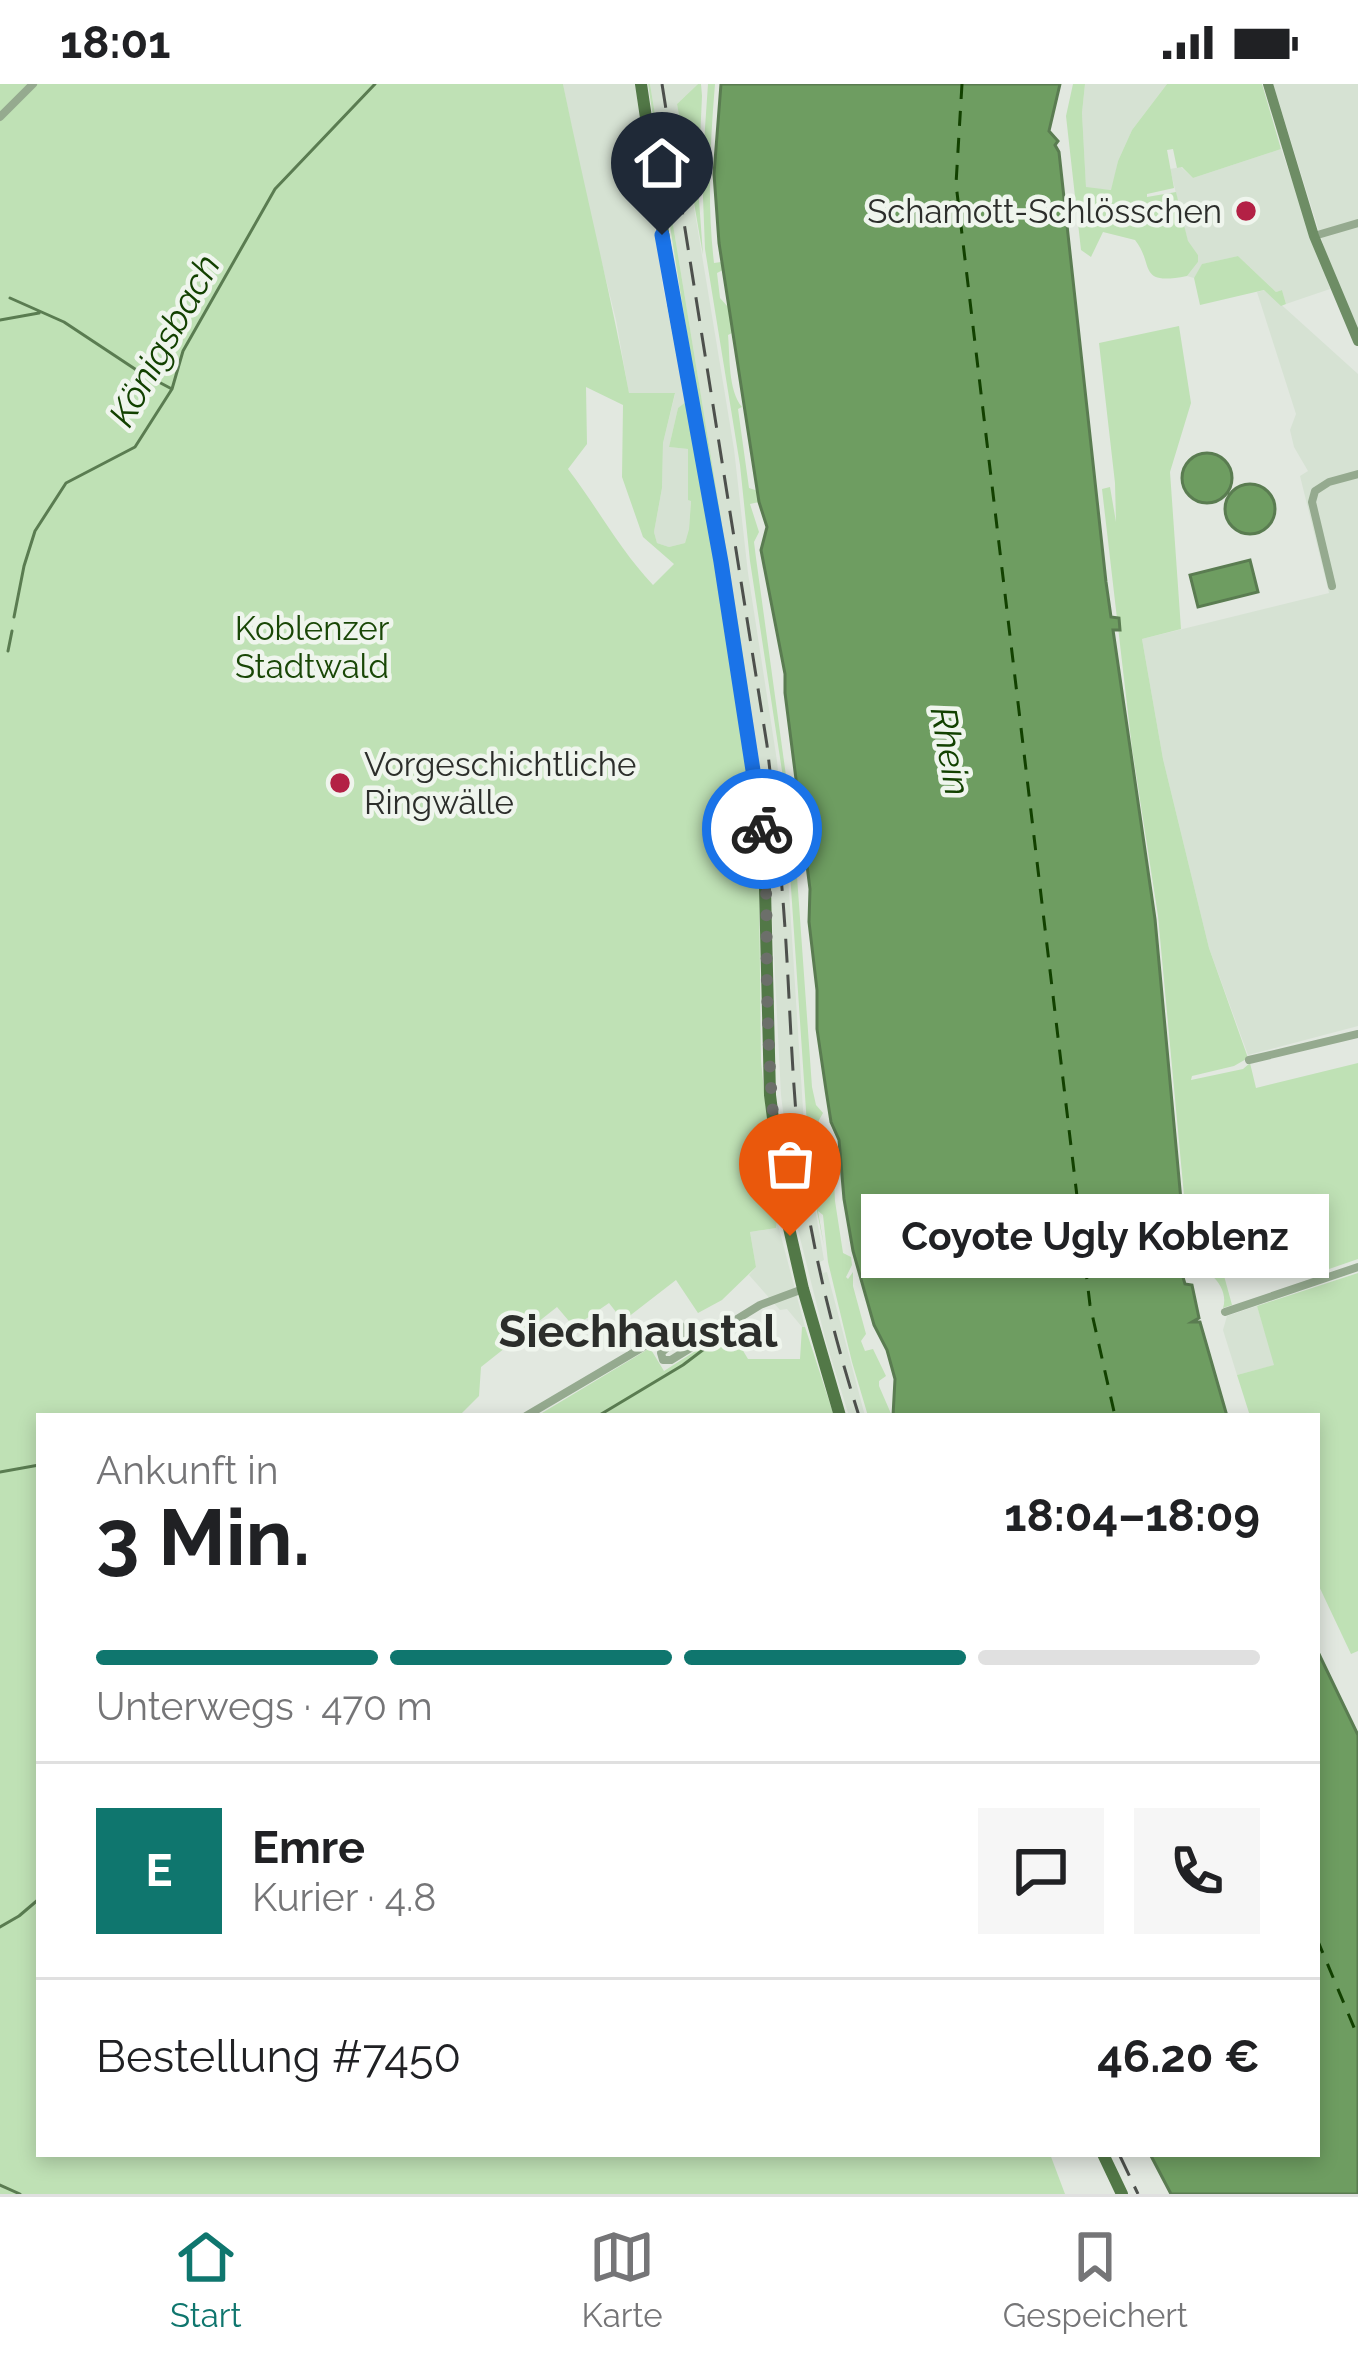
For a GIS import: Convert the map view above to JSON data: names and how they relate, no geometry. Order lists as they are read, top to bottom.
{
  "districts": ["Siechhaustal"],
  "water": ["Königsbach", "Rhein"],
  "parks": ["Koblenzer Stadtwald"],
  "places": ["Schamott-Schlösschen", "Vorgeschichtliche Ringwälle", "Coyote Ugly Koblenz"],
  "page": {
    "status": "18:01",
    "bubble": "Coyote Ugly Koblenz",
    "heading": ["3 Min.", "Ankunft in", "18:04–18:09"],
    "panel": [
      "Emre",
      "Kurier · 4.8",
      "Bestellung #7450",
      "46.20 €"
    ],
    "bar": "Unterwegs · 470 m",
    "round": "E",
    "tabs": ["Start", "Karte", "Gespeichert"]
  }
}
